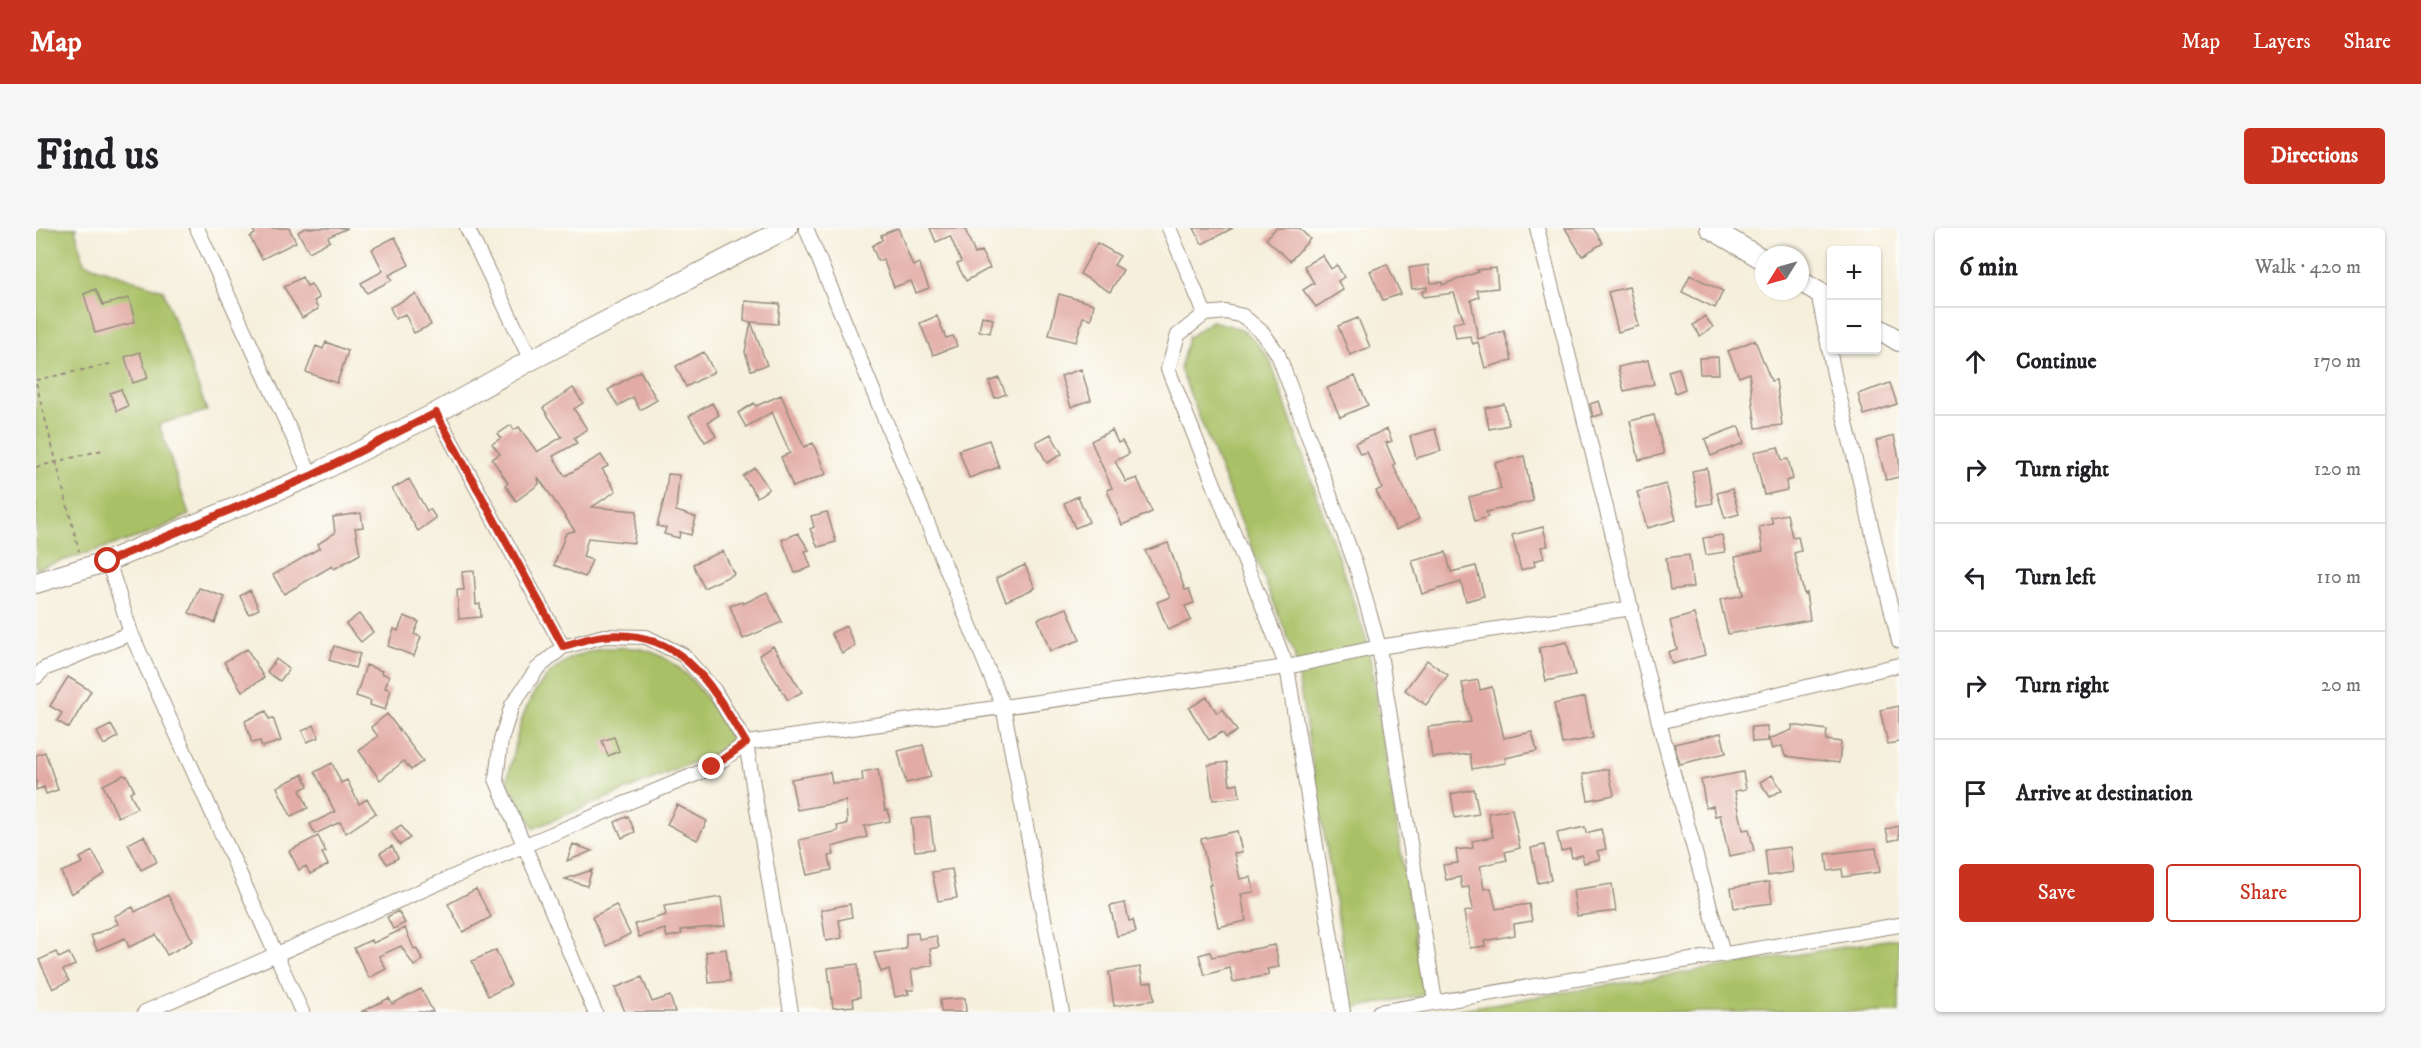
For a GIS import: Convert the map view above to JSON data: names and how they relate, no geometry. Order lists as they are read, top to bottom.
{
  "north": "bottom left",
  "page": {
    "header": "Map",
    "nav": ["Map", "Layers", "Share"],
    "buttons": [
      "Directions",
      ["Save", "Share"]
    ],
    "title": "Find us",
    "heading": ["6 min", "Walk · 420 m"],
    "map_buttons": ["+", "−"],
    "list": [
      ["Continue", "170 m"],
      ["Turn right", "120 m"],
      ["Turn left", "110 m"],
      ["Turn right", "20 m"],
      "Arrive at destination"
    ]
  }
}
